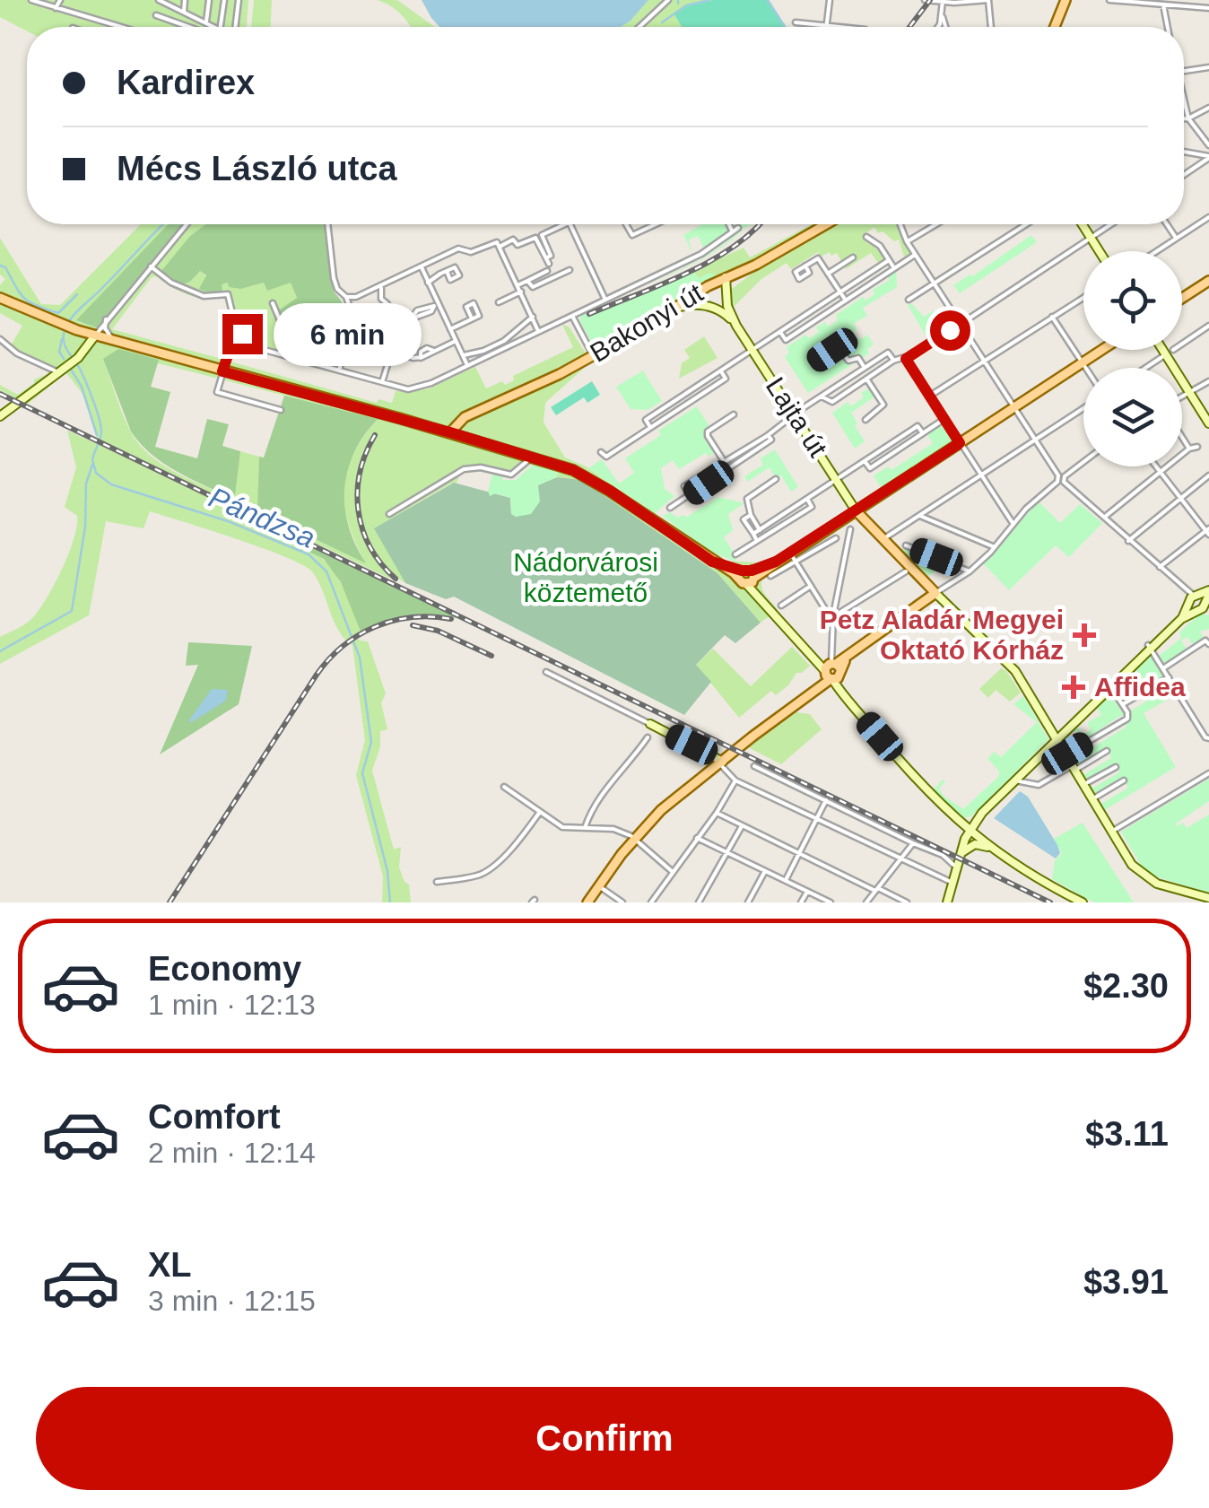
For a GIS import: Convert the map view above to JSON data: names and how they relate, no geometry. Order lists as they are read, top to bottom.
{
  "streets": {
    "main road": ["Bakonyi út"],
    "street": ["Lajta út"]
  },
  "crossings": [
    ["Bakonyi út", "Lajta út"]
  ],
  "water": ["Pándzsa"],
  "parks": ["Nádorvárosi köztemető"],
  "places": {
    "health": ["Petz Aladár Megyei Oktató Kórház", "Affidea"]
  },
  "page": {
    "banner": ["Kardirex", "Mécs László utca"],
    "bubble": "6 min",
    "list": [
      {
        "name": "Economy",
        "note": "1 min · 12:13",
        "value": "$2.30"
      },
      {
        "name": "Comfort",
        "note": "2 min · 12:14",
        "value": "$3.11"
      },
      {
        "name": "XL",
        "note": "3 min · 12:15",
        "value": "$3.91"
      }
    ],
    "buttons": "Confirm"
  }
}
